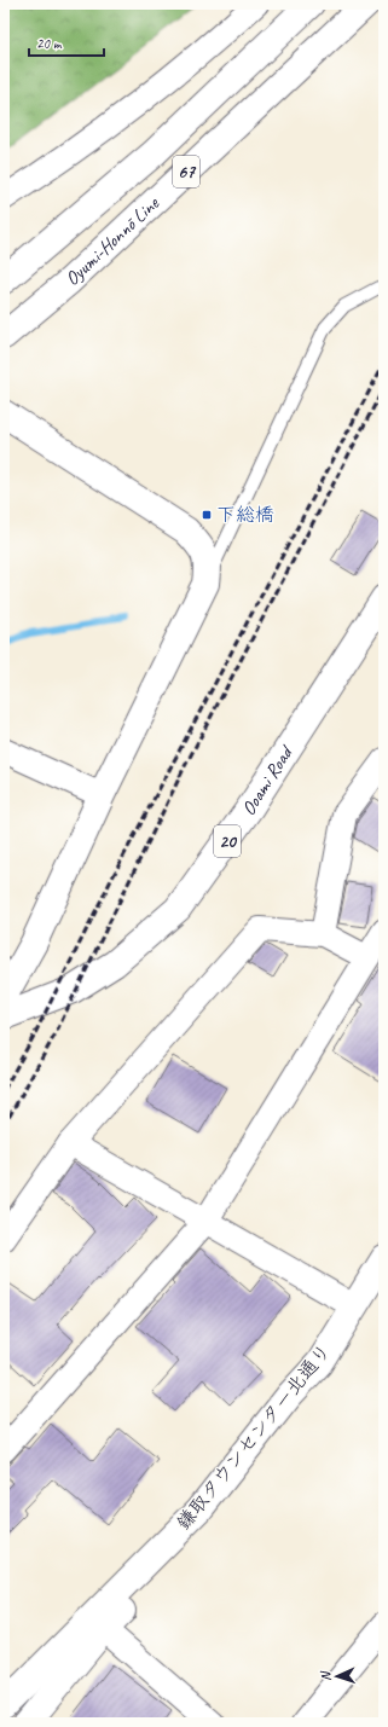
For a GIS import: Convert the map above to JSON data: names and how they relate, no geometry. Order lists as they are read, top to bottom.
{
  "streets": {
    "street": [
      "67",
      "Oyumi-Honnō Line",
      "Ooami Road",
      "20",
      "鎌取タウンセンター北通り"
    ]
  },
  "places": {
    "transit": ["下総橋"]
  },
  "scale_bar": "20 m",
  "north": "left"
}
